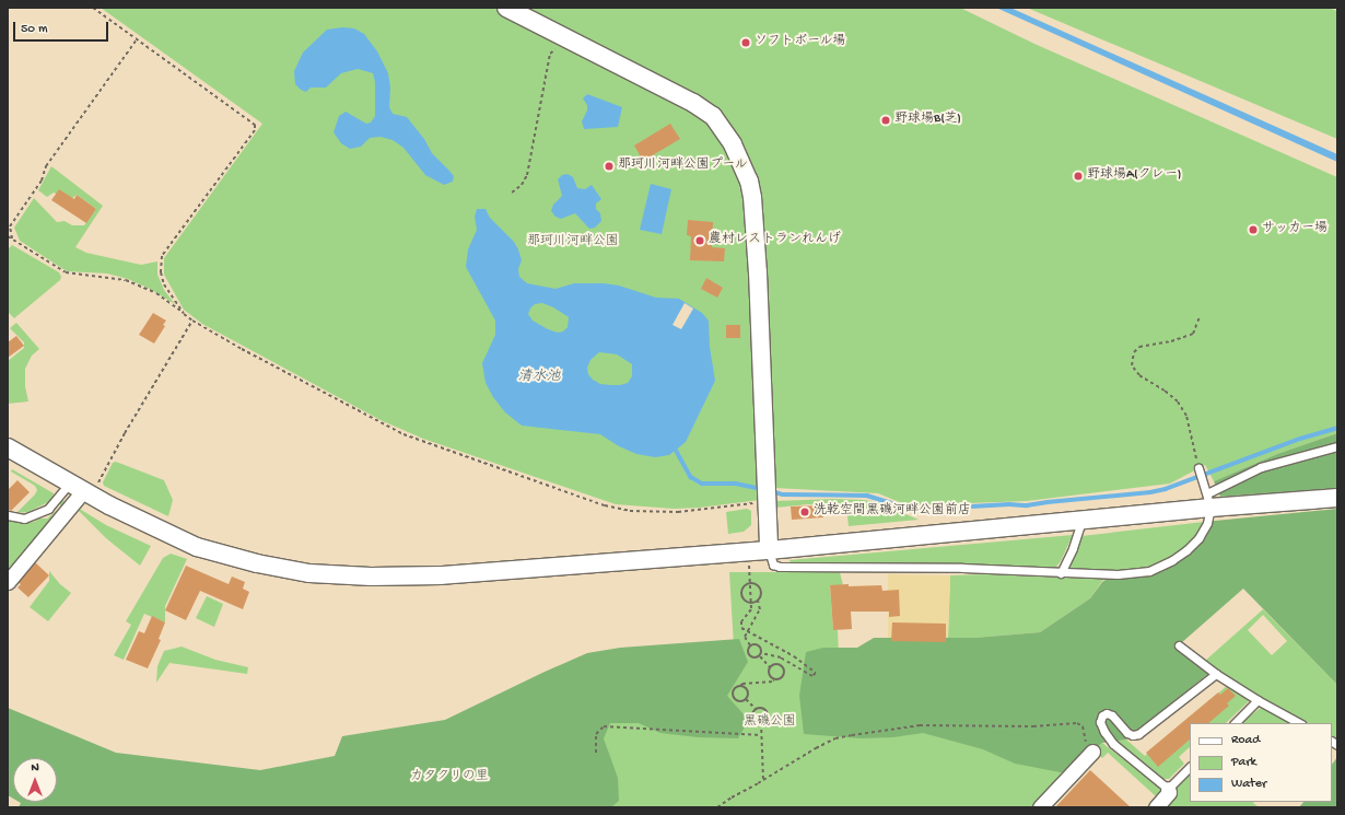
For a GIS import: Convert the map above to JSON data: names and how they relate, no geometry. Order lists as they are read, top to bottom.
{
  "water": ["清水池"],
  "parks": ["那珂川河畔公園", "黒磯公園", "カタクリの里"],
  "places": [
    "ソフトボール場",
    "野球場B(芝)",
    "那珂川河畔公園プール",
    "野球場A(クレー)",
    "サッカー場",
    "農村レストランれんげ",
    "洗乾空間黒磯河畔公園前店"
  ],
  "legend": ["Road", "Park", "Water"],
  "scale_bar": "50 m",
  "north": "top"
}
